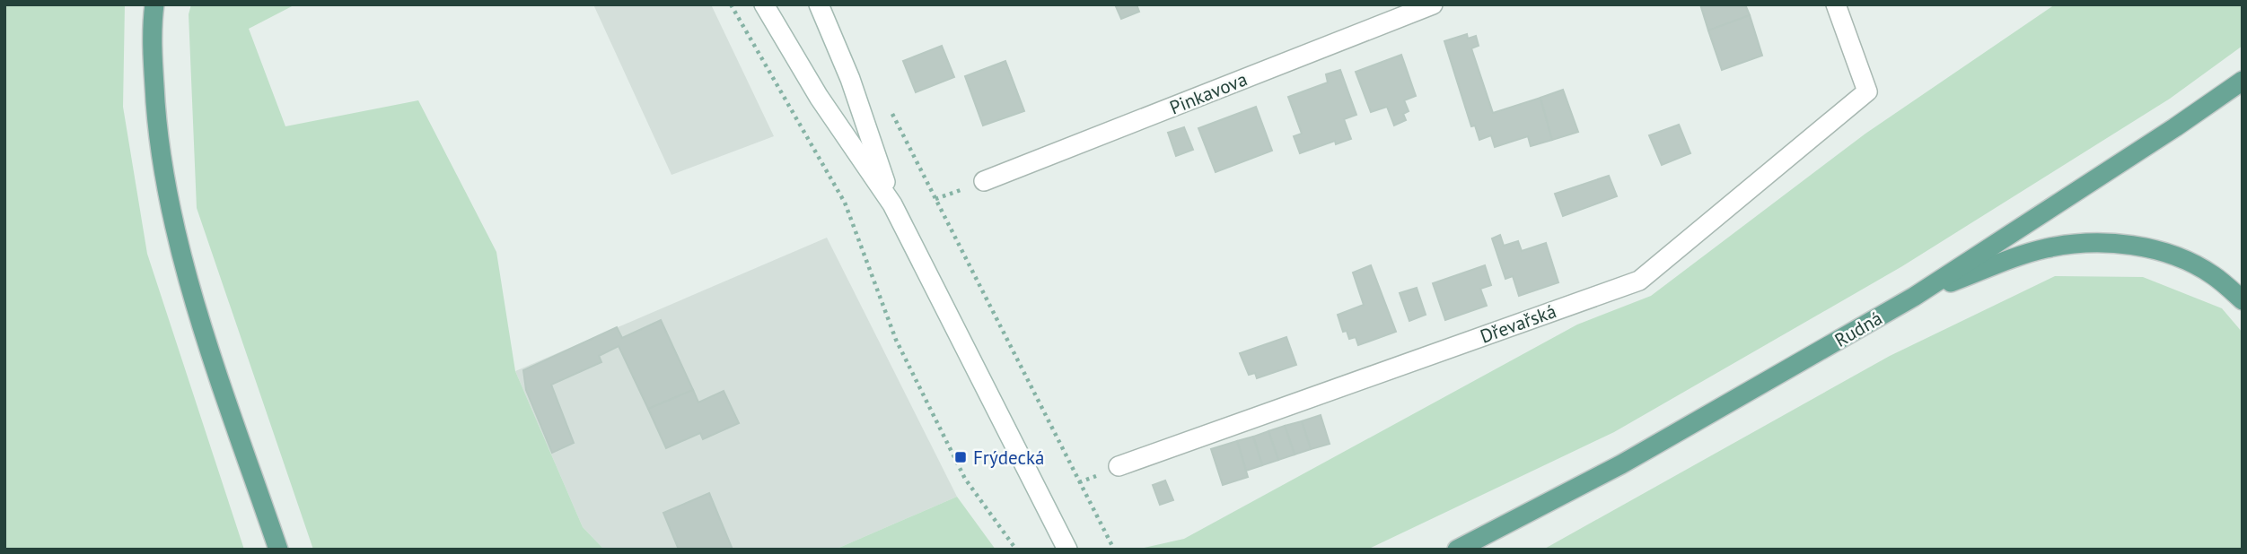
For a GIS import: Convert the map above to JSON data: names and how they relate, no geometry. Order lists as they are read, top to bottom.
{
  "streets": {
    "main road": ["Rudná"],
    "street": ["Pinkavova", "Dřevařská"]
  },
  "places": {
    "transit": ["Frýdecká"]
  }
}
